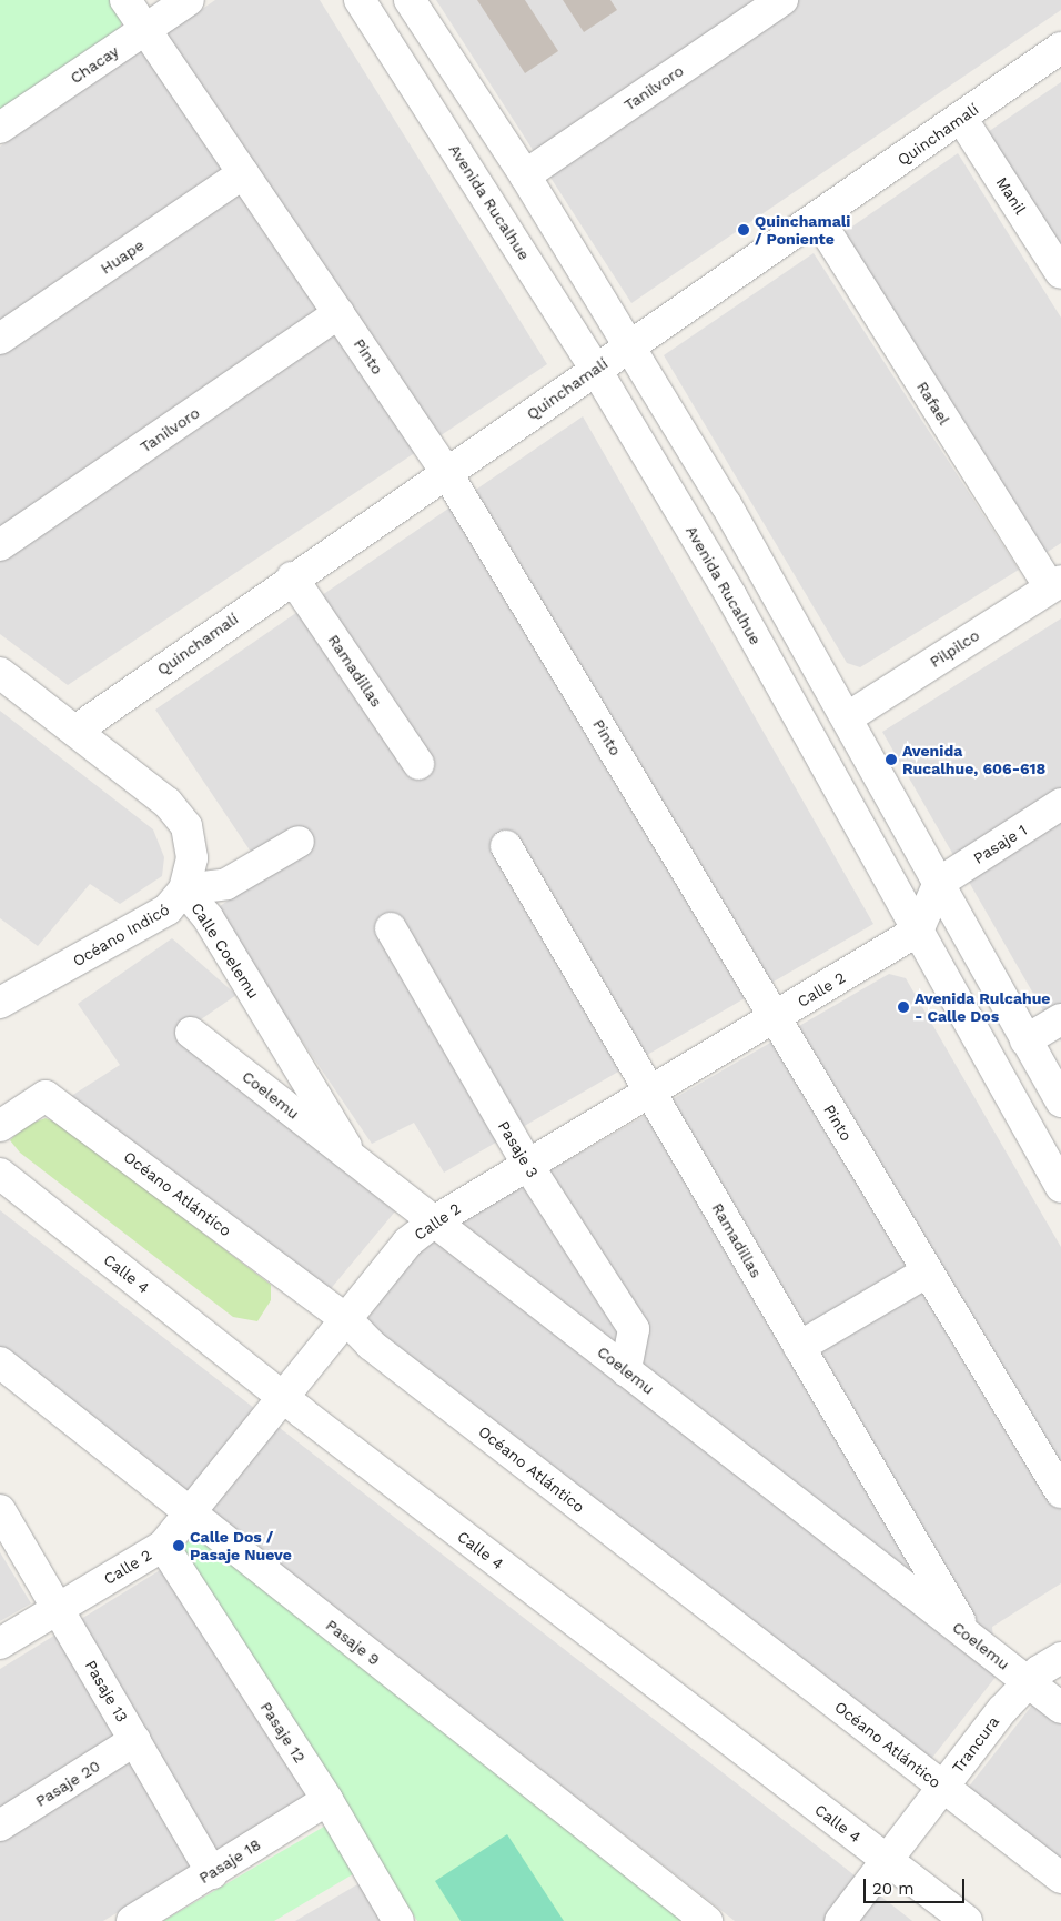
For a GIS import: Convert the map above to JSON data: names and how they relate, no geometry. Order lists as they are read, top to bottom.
{
  "streets": {
    "street": [
      "Chacay",
      "Tanilvoro",
      "Quinchamalí",
      "Manil",
      "Avenida Rucalhue",
      "Huape",
      "Pinto",
      "Rafael",
      "Pilpilco",
      "Ramadillas",
      "Pasaje 1",
      "Océano Indicó",
      "Calle Coelemu",
      "Calle 2",
      "Coelemu",
      "Pasaje 3",
      "Océano Atlántico",
      "Calle 4",
      "Pasaje 9",
      "Pasaje 13",
      "Pasaje 12",
      "Trancura",
      "Pasaje 20",
      "Pasaje 18"
    ]
  },
  "crossings": [
    ["Chacay", "Pinto"],
    ["Tanilvoro", "Pinto"],
    ["Quinchamalí", "Manil"],
    ["Quinchamalí", "Avenida Rucalhue"],
    ["Quinchamalí", "Pinto"],
    ["Quinchamalí", "Rafael"],
    ["Quinchamalí", "Ramadillas"],
    ["Quinchamalí", "Calle Coelemu"],
    ["Avenida Rucalhue", "Calle 2"],
    ["Huape", "Pinto"],
    ["Pinto", "Calle 2"],
    ["Rafael", "Pilpilco"],
    ["Ramadillas", "Calle 2"],
    ["Ramadillas", "Coelemu"],
    ["Océano Indicó", "Calle Coelemu"],
    ["Calle Coelemu", "Coelemu"],
    ["Calle 2", "Coelemu"],
    ["Calle 2", "Pasaje 3"],
    ["Calle 2", "Océano Atlántico"],
    ["Calle 2", "Calle 4"],
    ["Calle 2", "Pasaje 9"],
    ["Calle 2", "Pasaje 13"],
    ["Calle 2", "Pasaje 12"],
    ["Coelemu", "Pasaje 3"],
    ["Coelemu", "Trancura"],
    ["Océano Atlántico", "Trancura"],
    ["Calle 4", "Trancura"],
    ["Pasaje 13", "Pasaje 20"],
    ["Pasaje 13", "Pasaje 18"],
    ["Pasaje 12", "Pasaje 18"]
  ],
  "places": [
    "Quinchamali / Poniente",
    "Avenida Rucalhue, 606-618",
    "Avenida Rulcahue - Calle Dos",
    "Calle Dos / Pasaje Nueve"
  ],
  "scale_bar": "20 m"
}
